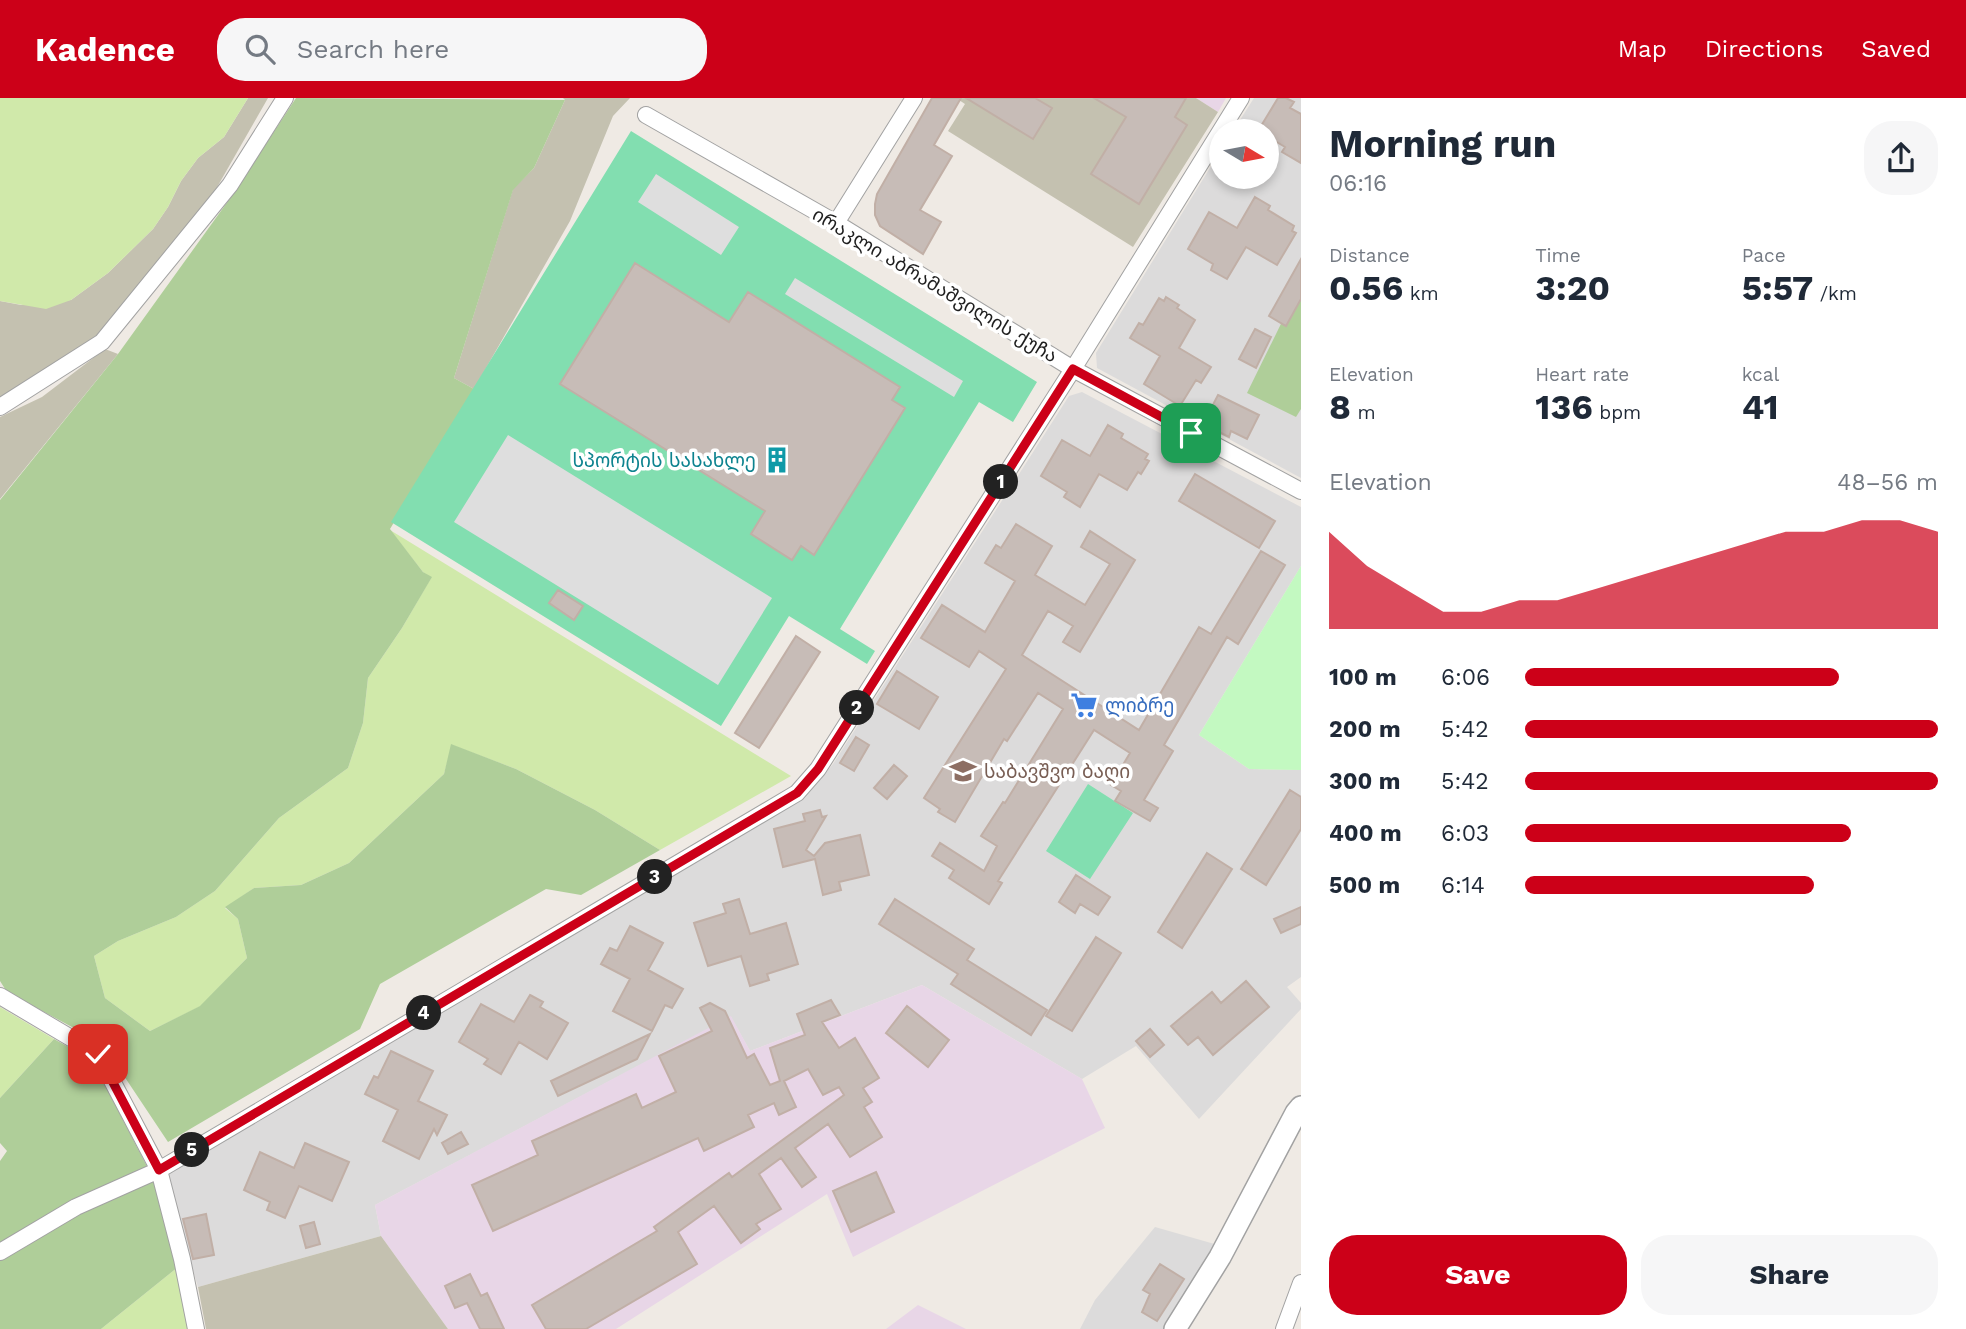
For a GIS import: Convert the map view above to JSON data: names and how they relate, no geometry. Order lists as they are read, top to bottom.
{
  "streets": {
    "street": ["ირაკლი აბრამაშვილის ქუჩა"]
  },
  "places": {
    "building": ["სპორტის სასახლე"],
    "supermarket": ["ლიბრე"],
    "school or university": ["საბავშვო ბაღი"]
  },
  "north": "right",
  "page": {
    "header": "Kadence",
    "search": "Search here",
    "nav": ["Map", "Directions", "Saved"],
    "heading": ["Morning run", "06:16"],
    "stats": [
      ["Distance", "0.56 km"],
      ["Time", "3:20"],
      ["Pace", "5:57 /km"],
      ["Elevation", "8 m"],
      ["Heart rate", "136 bpm"],
      ["kcal", "41"]
    ],
    "chart": ["Elevation", "48–56 m"],
    "pins": [
      "1",
      "2",
      "3",
      "4",
      "5"
    ],
    "list": [
      {
        "name": "100 m",
        "note": "6:06"
      },
      {
        "name": "200 m",
        "note": "5:42"
      },
      {
        "name": "300 m",
        "note": "5:42"
      },
      {
        "name": "400 m",
        "note": "6:03"
      },
      {
        "name": "500 m",
        "note": "6:14"
      }
    ],
    "buttons": ["Save", "Share"]
  }
}
